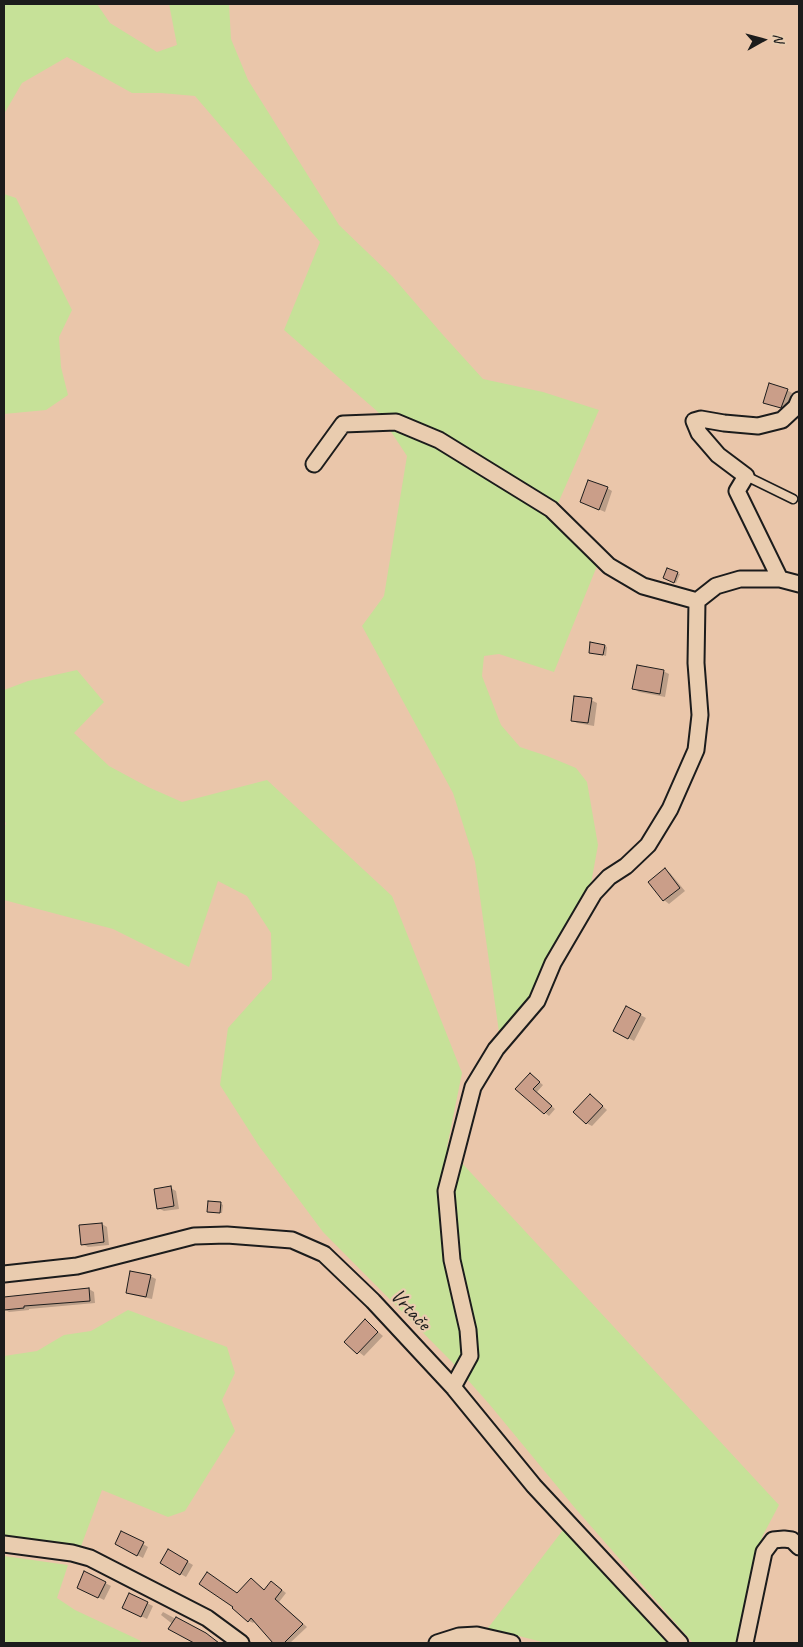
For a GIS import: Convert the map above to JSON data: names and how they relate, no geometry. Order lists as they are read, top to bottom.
{
  "streets": {
    "street": ["Vrtače"]
  },
  "north": "right"
}
